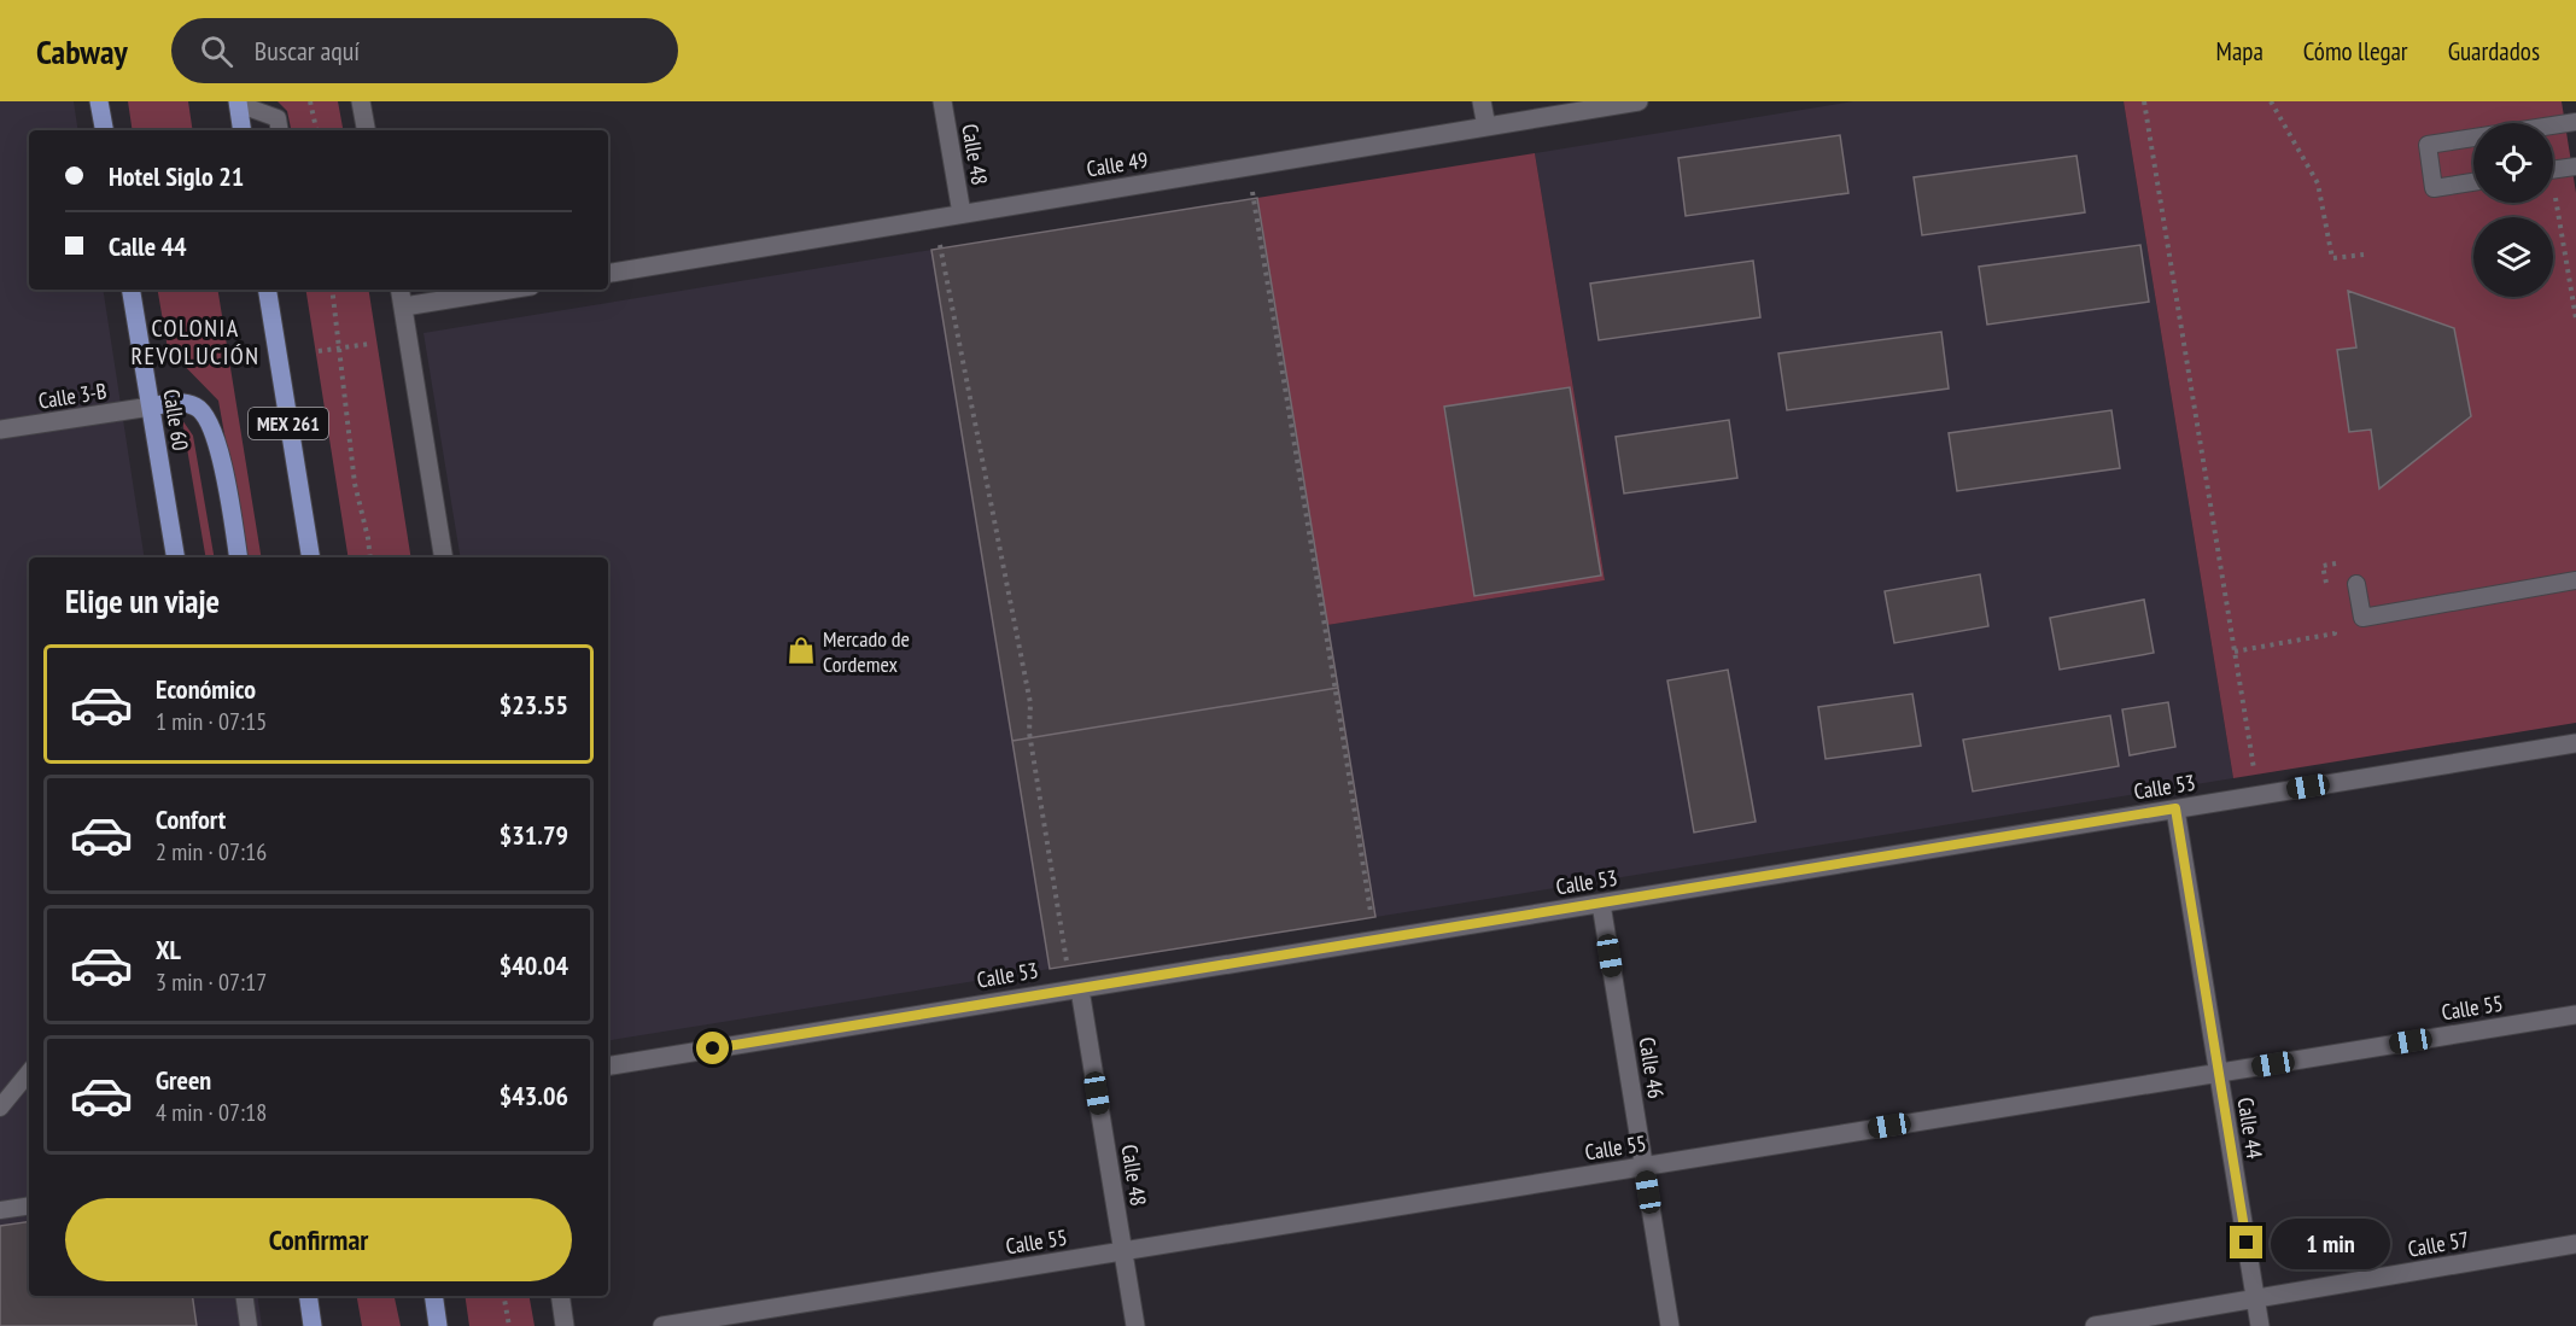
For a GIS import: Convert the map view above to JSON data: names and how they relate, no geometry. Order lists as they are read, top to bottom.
{
  "streets": {
    "main road": ["Calle 60", "MEX 261"],
    "street": [
      "Calle 48",
      "Calle 49",
      "Calle 3-B",
      "Calle 53",
      "Calle 55",
      "Calle 46",
      "Calle 44",
      "Calle 57"
    ]
  },
  "crossings": [
    ["Calle 48", "Calle 49"],
    ["Calle 48", "Calle 53"],
    ["Calle 48", "Calle 55"],
    ["Calle 3-B", "Calle 60"],
    ["Calle 53", "Calle 46"],
    ["Calle 53", "Calle 44"],
    ["Calle 55", "Calle 46"],
    ["Calle 55", "Calle 44"],
    ["Calle 44", "Calle 57"]
  ],
  "districts": ["COLONIA REVOLUCIÓN"],
  "places": {
    "shop": ["Mercado de Cordemex"]
  },
  "page": {
    "header": "Cabway",
    "search": "Buscar aquí",
    "nav": ["Mapa", "Cómo llegar", "Guardados"],
    "banner": ["Hotel Siglo 21", "Calle 44"],
    "heading": "Elige un viaje",
    "list": [
      {
        "name": "Económico",
        "note": "1 min · 07:15",
        "value": "$23.55"
      },
      {
        "name": "Confort",
        "note": "2 min · 07:16",
        "value": "$31.79"
      },
      {
        "name": "XL",
        "note": "3 min · 07:17",
        "value": "$40.04"
      },
      {
        "name": "Green",
        "note": "4 min · 07:18",
        "value": "$43.06"
      }
    ],
    "buttons": "Confirmar",
    "bubble": "1 min"
  }
}
